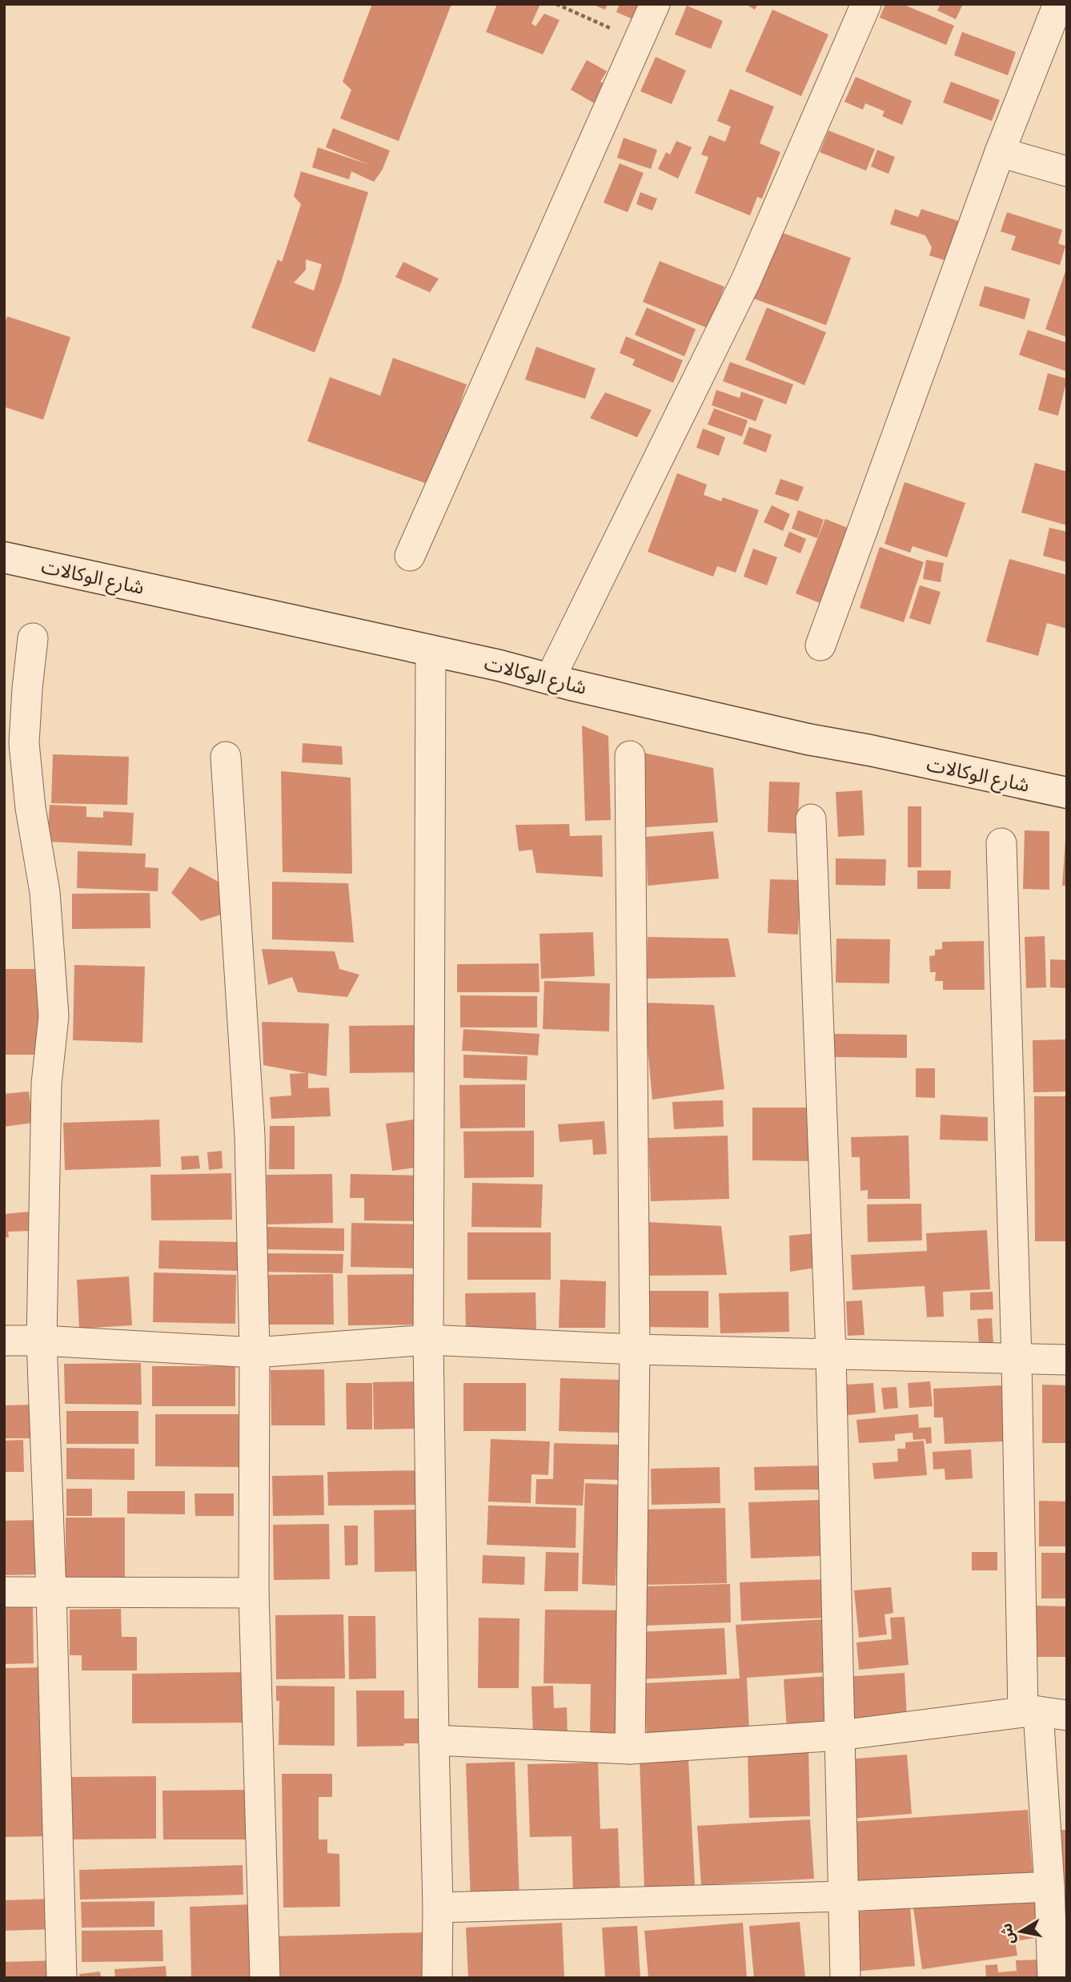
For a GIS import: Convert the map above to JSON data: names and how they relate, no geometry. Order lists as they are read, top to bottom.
{
  "streets": {
    "street": ["شارع الوكالات"]
  },
  "north": "left"
}
